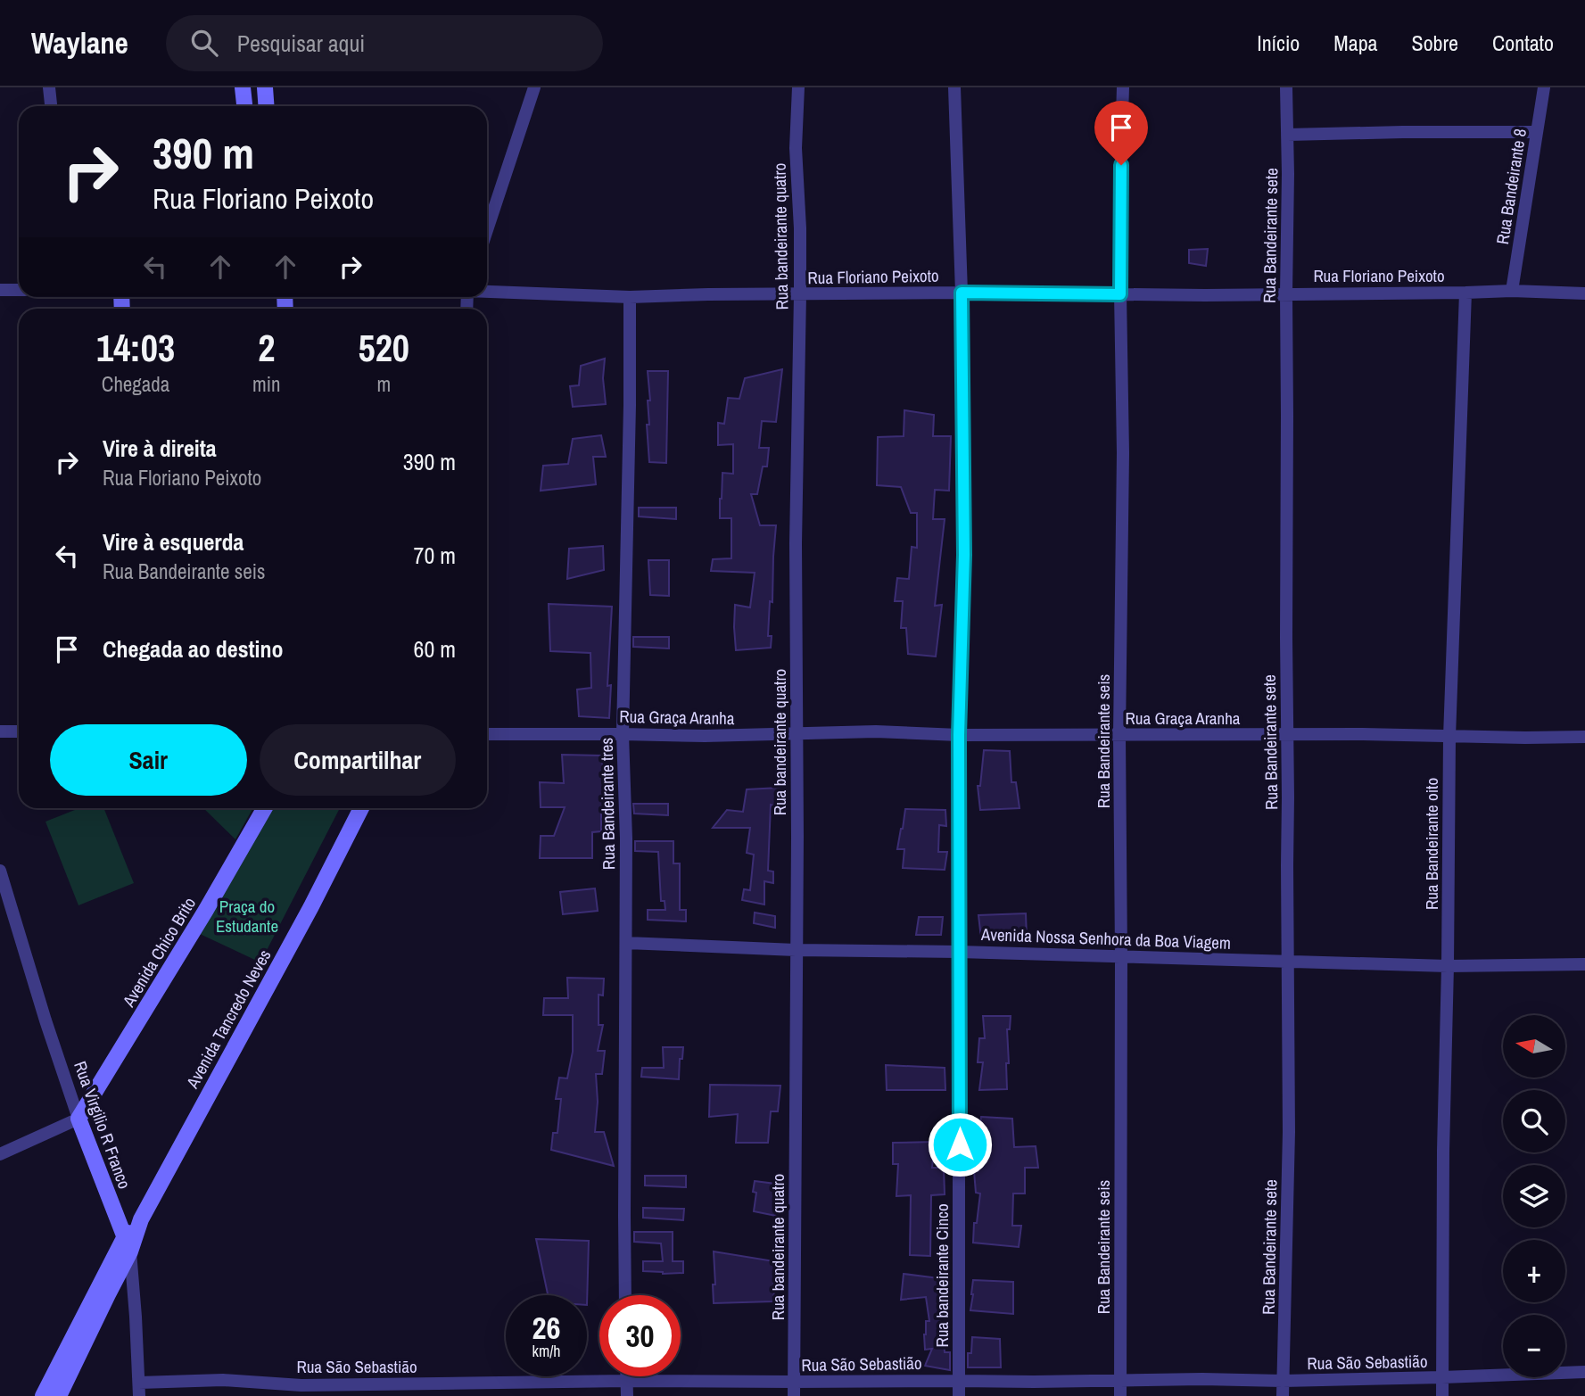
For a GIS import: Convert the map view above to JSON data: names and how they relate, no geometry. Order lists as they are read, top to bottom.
{
  "streets": {
    "main road": ["Avenida Chico Brito", "Avenida Tancredo Neves", "Rua Virgilio R Franco"],
    "street": [
      "Rua Bandeirante 8",
      "Rua Bandeirante sete",
      "Rua bandeirante quatro",
      "Rua Floriano Peixoto",
      "Rua Graça Aranha",
      "Rua Bandeirante seis",
      "Rua Bandeirante tres",
      "Rua Bandeirante oito",
      "Avenida Nossa Senhora da Boa Viagem",
      "Rua bandeirante Cinco",
      "Rua São Sebastião"
    ]
  },
  "crossings": [
    ["Rua Bandeirante 8", "Rua Floriano Peixoto"],
    ["Rua Bandeirante sete", "Rua Floriano Peixoto"],
    ["Rua Bandeirante sete", "Rua Graça Aranha"],
    ["Rua Bandeirante sete", "Avenida Nossa Senhora da Boa Viagem"],
    ["Rua Bandeirante sete", "Rua São Sebastião"],
    ["Rua bandeirante quatro", "Rua Floriano Peixoto"],
    ["Rua bandeirante quatro", "Rua Graça Aranha"],
    ["Rua bandeirante quatro", "Avenida Nossa Senhora da Boa Viagem"],
    ["Rua bandeirante quatro", "Rua São Sebastião"],
    ["Rua Floriano Peixoto", "Rua Bandeirante seis"],
    ["Rua Floriano Peixoto", "Rua Bandeirante tres"],
    ["Rua Floriano Peixoto", "Rua Bandeirante oito"],
    ["Rua Floriano Peixoto", "Rua bandeirante Cinco"],
    ["Rua Graça Aranha", "Rua Bandeirante seis"],
    ["Rua Graça Aranha", "Rua Bandeirante tres"],
    ["Rua Graça Aranha", "Rua Bandeirante oito"],
    ["Rua Graça Aranha", "Rua bandeirante Cinco"],
    ["Rua Bandeirante seis", "Avenida Nossa Senhora da Boa Viagem"],
    ["Rua Bandeirante seis", "Rua São Sebastião"],
    ["Rua Bandeirante tres", "Avenida Nossa Senhora da Boa Viagem"],
    ["Rua Bandeirante oito", "Avenida Nossa Senhora da Boa Viagem"],
    ["Rua Bandeirante oito", "Rua São Sebastião"],
    ["Avenida Nossa Senhora da Boa Viagem", "Rua bandeirante Cinco"],
    ["Avenida Chico Brito", "Rua Virgilio R Franco"],
    ["Avenida Tancredo Neves", "Rua Virgilio R Franco"],
    ["Rua Virgilio R Franco", "Rua São Sebastião"],
    ["Rua bandeirante Cinco", "Rua São Sebastião"]
  ],
  "parks": ["Praça do Estudante"],
  "north": "left",
  "page": {
    "header": "Waylane",
    "search": "Pesquisar aqui",
    "nav": [
      "Início",
      "Mapa",
      "Sobre",
      "Contato"
    ],
    "turn": ["390 m", "Rua Floriano Peixoto"],
    "eta": [
      "14:03",
      "Chegada",
      "2",
      "min",
      "520",
      "m"
    ],
    "list": [
      {
        "name": "Vire à direita",
        "note": "Rua Floriano Peixoto",
        "value": "390 m"
      },
      {
        "name": "Vire à esquerda",
        "note": "Rua Bandeirante seis",
        "value": "70 m"
      },
      {
        "name": "Chegada ao destino",
        "value": "60 m"
      }
    ],
    "buttons": ["Sair", "Compartilhar"],
    "map_buttons": ["+", "−"],
    "speed": "26 km/h",
    "limit": "30"
  }
}
